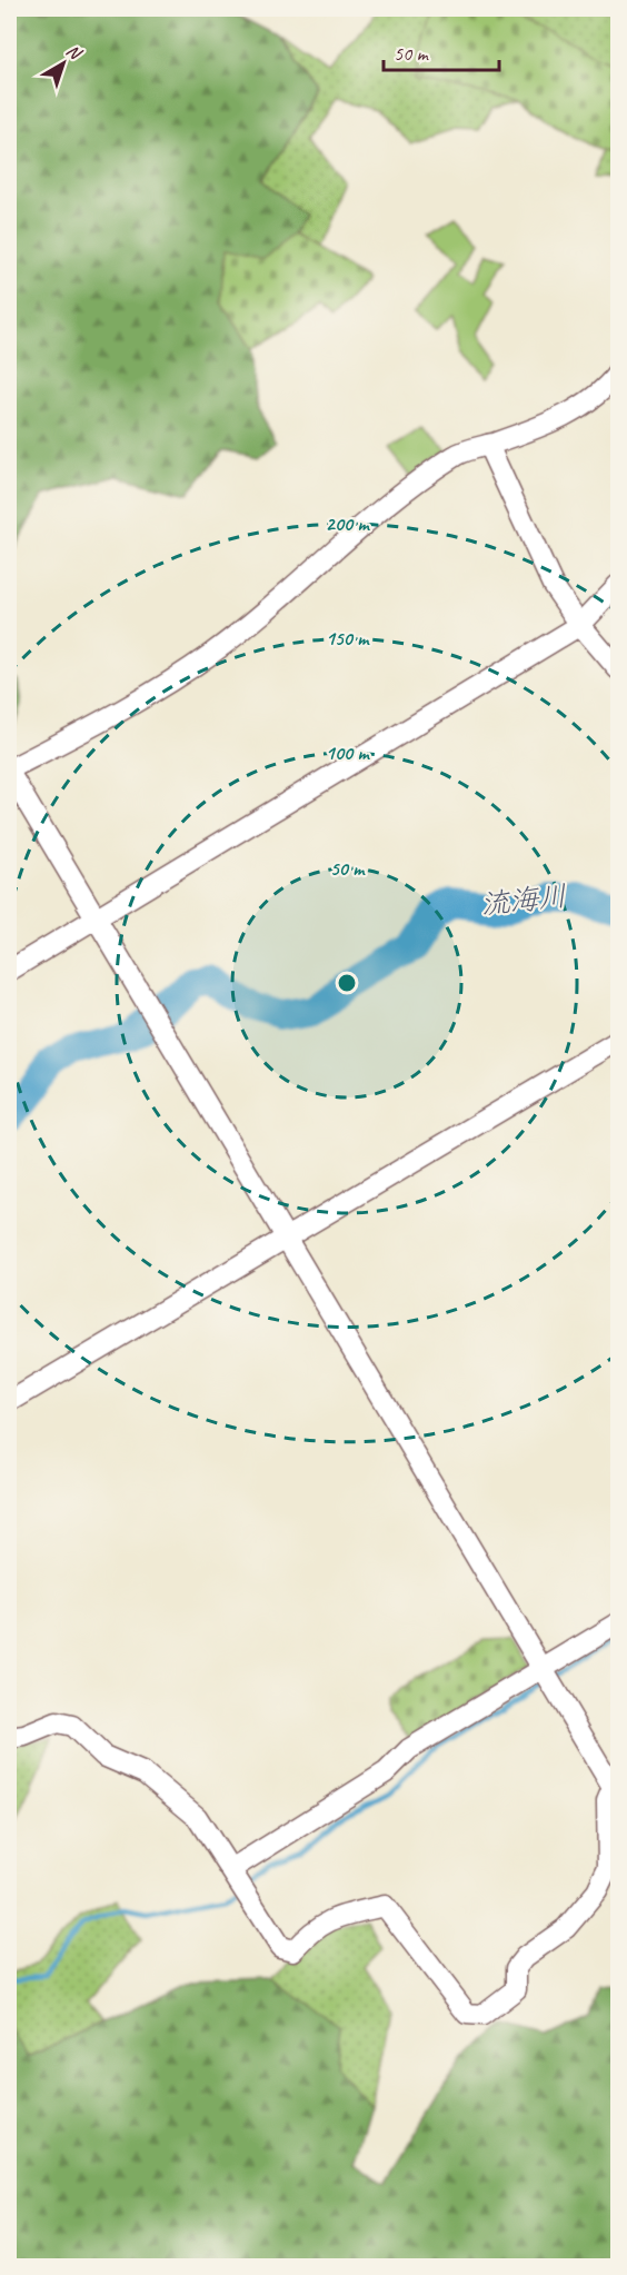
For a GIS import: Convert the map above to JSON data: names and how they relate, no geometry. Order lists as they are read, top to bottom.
{
  "water": ["流海川"],
  "scale_bar": "50 m",
  "north": "top right",
  "rings": [
    "200 m",
    "150 m",
    "100 m",
    "50 m"
  ]
}
